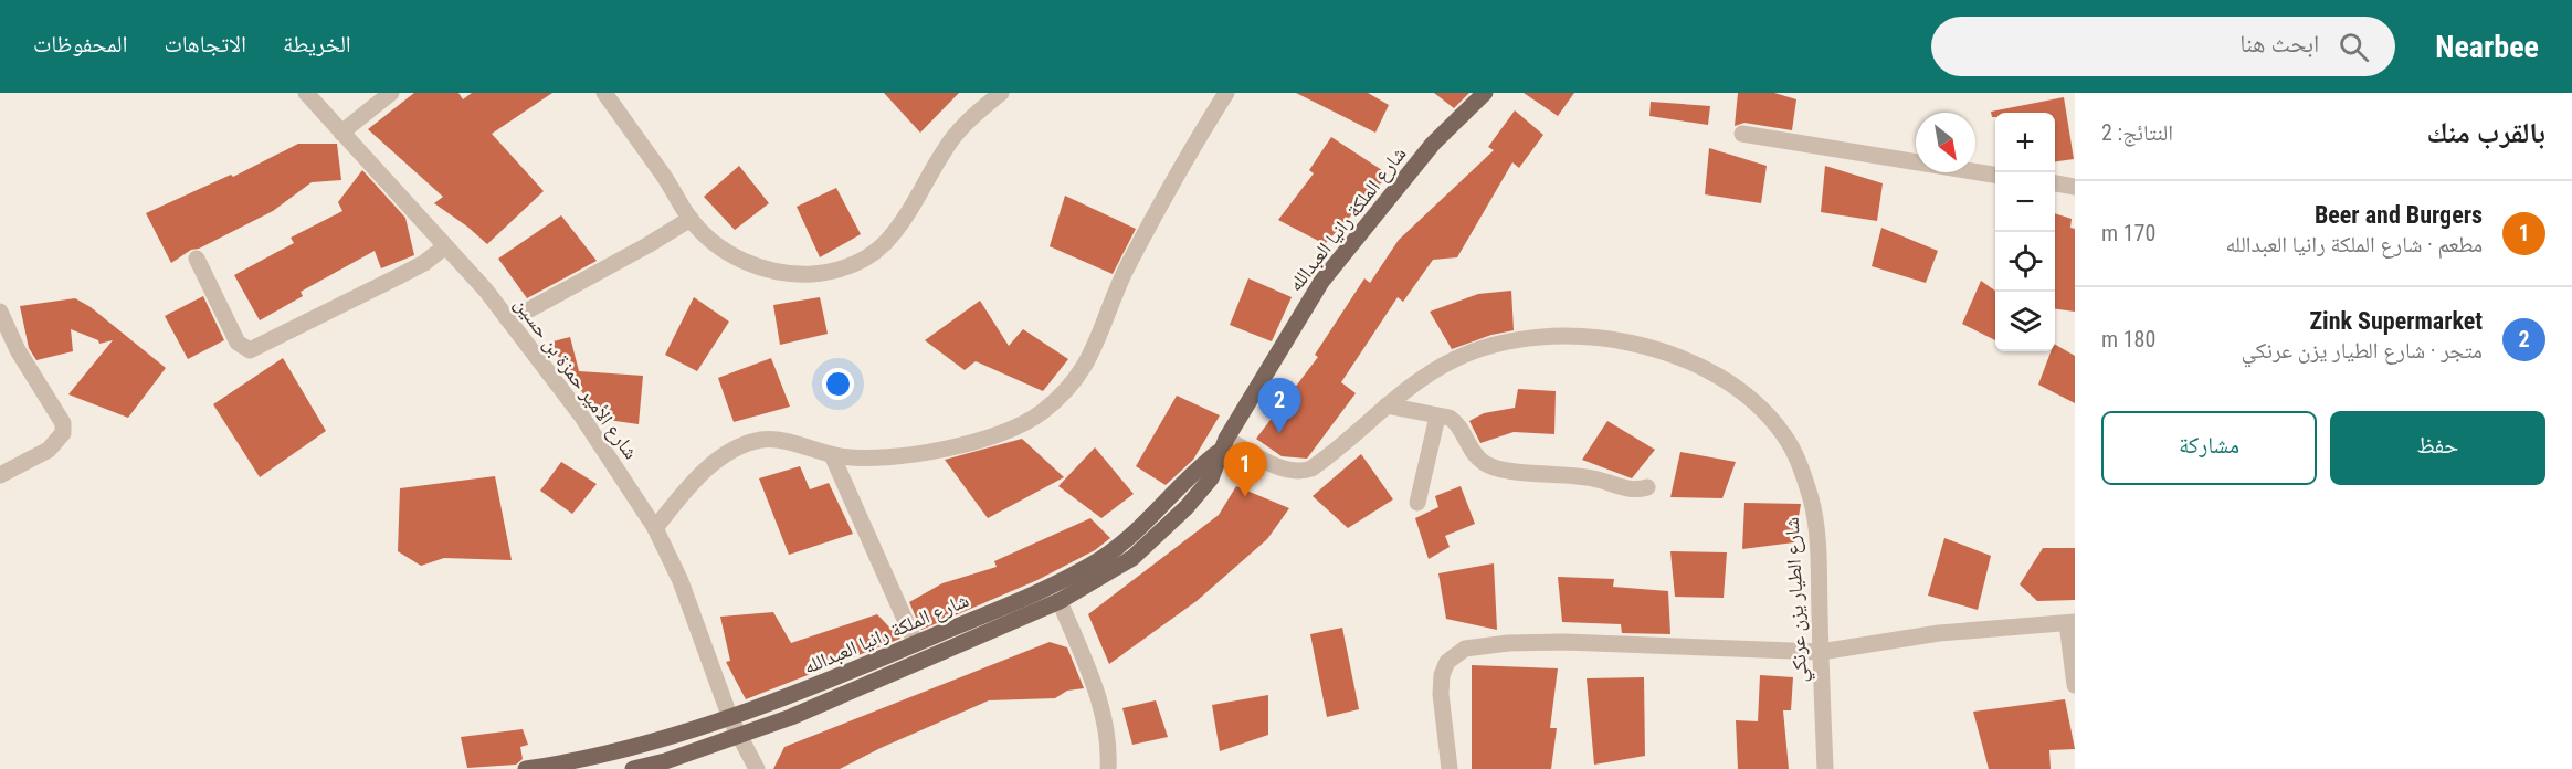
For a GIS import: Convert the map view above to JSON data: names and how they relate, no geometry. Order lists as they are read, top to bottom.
{
  "streets": {
    "main road": ["شارع الملكة رانيا العبدالله"],
    "street": ["شارع الأمير حمزة بن حسين", "شارع الطيار يزن عرنكي"]
  },
  "crossings": [
    ["شارع الملكة رانيا العبدالله", "شارع الأمير حمزة بن حسين"],
    ["شارع الملكة رانيا العبدالله", "شارع الطيار يزن عرنكي"]
  ],
  "north": "bottom right",
  "page": {
    "header": "Nearbee",
    "search": "ابحث هنا",
    "nav": ["الخريطة", "الاتجاهات", "المحفوظات"],
    "heading": ["بالقرب منك", "النتائج: 2"],
    "map_buttons": ["+", "−"],
    "list": [
      {
        "mark": "1",
        "name": "Beer and Burgers",
        "note": "مطعم · شارع الملكة رانيا العبدالله",
        "value": "170 m"
      },
      {
        "mark": "2",
        "name": "Zink Supermarket",
        "note": "متجر · شارع الطيار يزن عرنكي",
        "value": "180 m"
      }
    ],
    "pins": ["2", "1"],
    "buttons": ["حفظ", "مشاركة"]
  }
}
